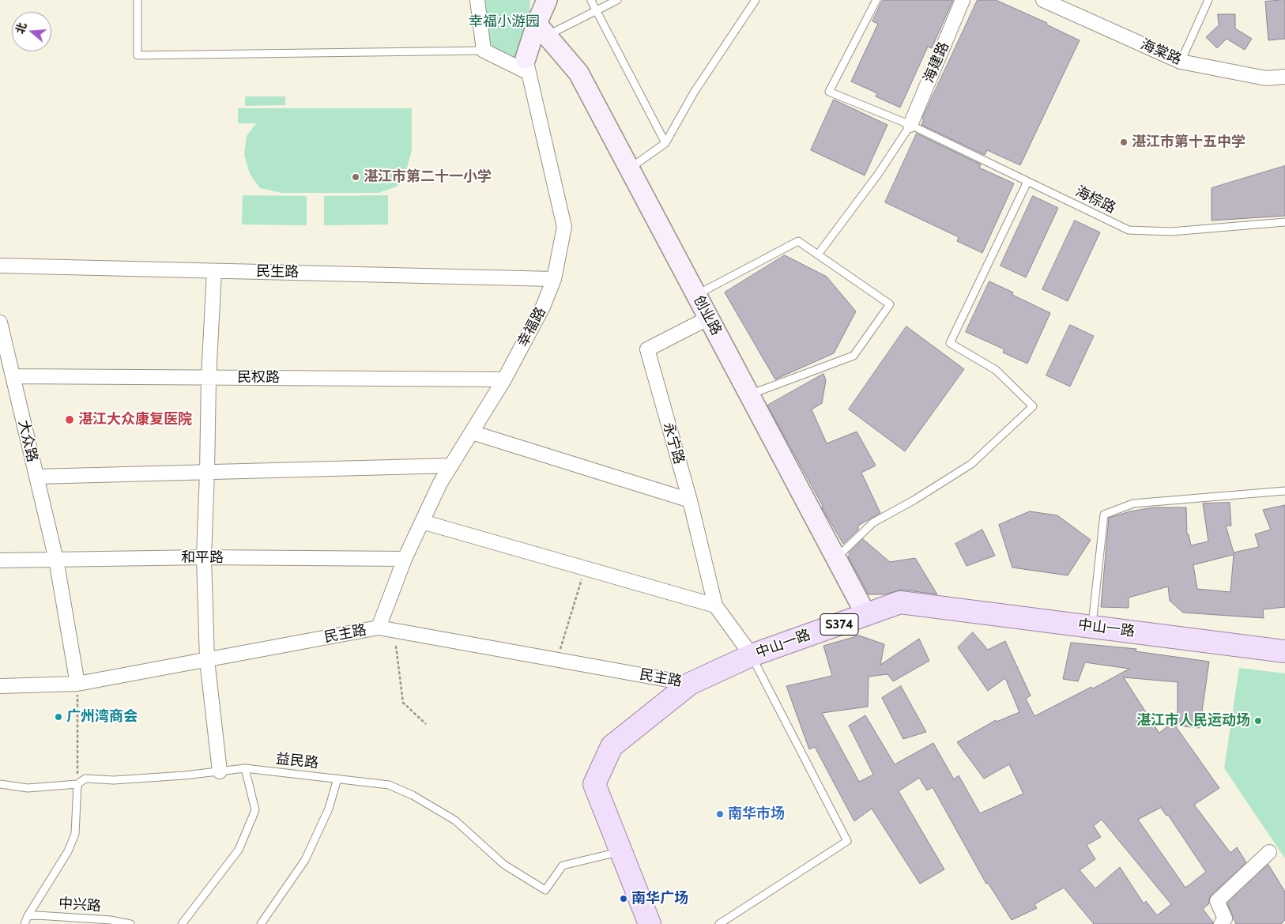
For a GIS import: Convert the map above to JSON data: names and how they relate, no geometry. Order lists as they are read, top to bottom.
{
  "streets": {
    "main road": ["S374", "中山一路"],
    "street": [
      "海棠路",
      "海建路",
      "民生路",
      "创业路",
      "幸福路",
      "民权路",
      "大众路",
      "永宁路",
      "和平路",
      "民主路"
    ],
    "lane": ["海棕路", "益民路", "中兴路"]
  },
  "crossings": [
    ["海建路", "海棕路"],
    ["民生路", "幸福路"],
    ["创业路", "永宁路"],
    ["创业路", "中山一路"],
    ["幸福路", "民权路"],
    ["幸福路", "和平路"],
    ["幸福路", "民主路"],
    ["民权路", "大众路"],
    ["大众路", "和平路"],
    ["大众路", "民主路"],
    ["中山一路", "民主路"],
    ["中山一路", "益民路"]
  ],
  "parks": ["幸福小游园"],
  "places": [
    "湛江市第十五中学",
    "湛江市第二十一小学",
    "湛江大众康复医院",
    "广州湾商会",
    "湛江市人民运动场",
    "南华市场",
    "南华广场"
  ],
  "north": "left"
}
